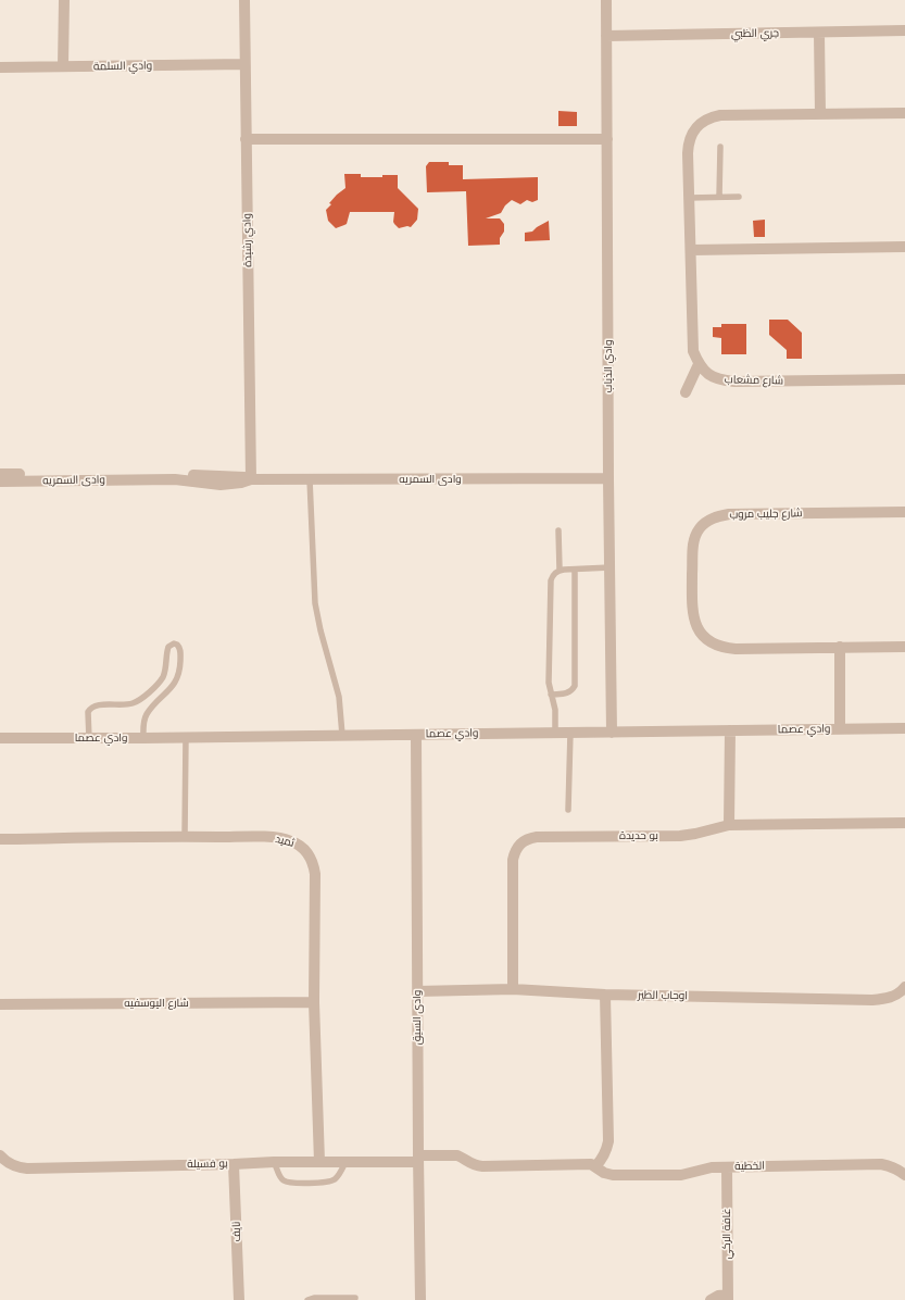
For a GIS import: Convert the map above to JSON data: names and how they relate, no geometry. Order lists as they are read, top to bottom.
{
  "streets": {
    "street": [
      "جري الظبي",
      "وادي السلمة",
      "وادي رشيدة",
      "وادي الذياب",
      "شارع مشعاب",
      "وادى السمريه",
      "شارع جليب مروب",
      "وادي عصما",
      "بو حديدة",
      "ثميد",
      "اوجاب الطير",
      "شارع اليوسفيه",
      "وادى السيق",
      "بو فسيلة",
      "الخطية",
      "نايف",
      "غافة الركي"
    ]
  },
  "crossings": [
    ["جري الظبي", "وادي الذياب"],
    ["وادي السلمة", "وادي رشيدة"],
    ["وادي رشيدة", "وادى السمريه"],
    ["وادي الذياب", "وادى السمريه"],
    ["وادي الذياب", "وادي عصما"],
    ["وادي عصما", "وادى السيق"],
    ["بو حديدة", "اوجاب الطير"],
    ["ثميد", "شارع اليوسفيه"],
    ["ثميد", "بو فسيلة"],
    ["اوجاب الطير", "وادى السيق"],
    ["وادى السيق", "بو فسيلة"],
    ["وادى السيق", "الخطية"],
    ["بو فسيلة", "الخطية"],
    ["بو فسيلة", "نايف"],
    ["الخطية", "غافة الركي"]
  ]
}
